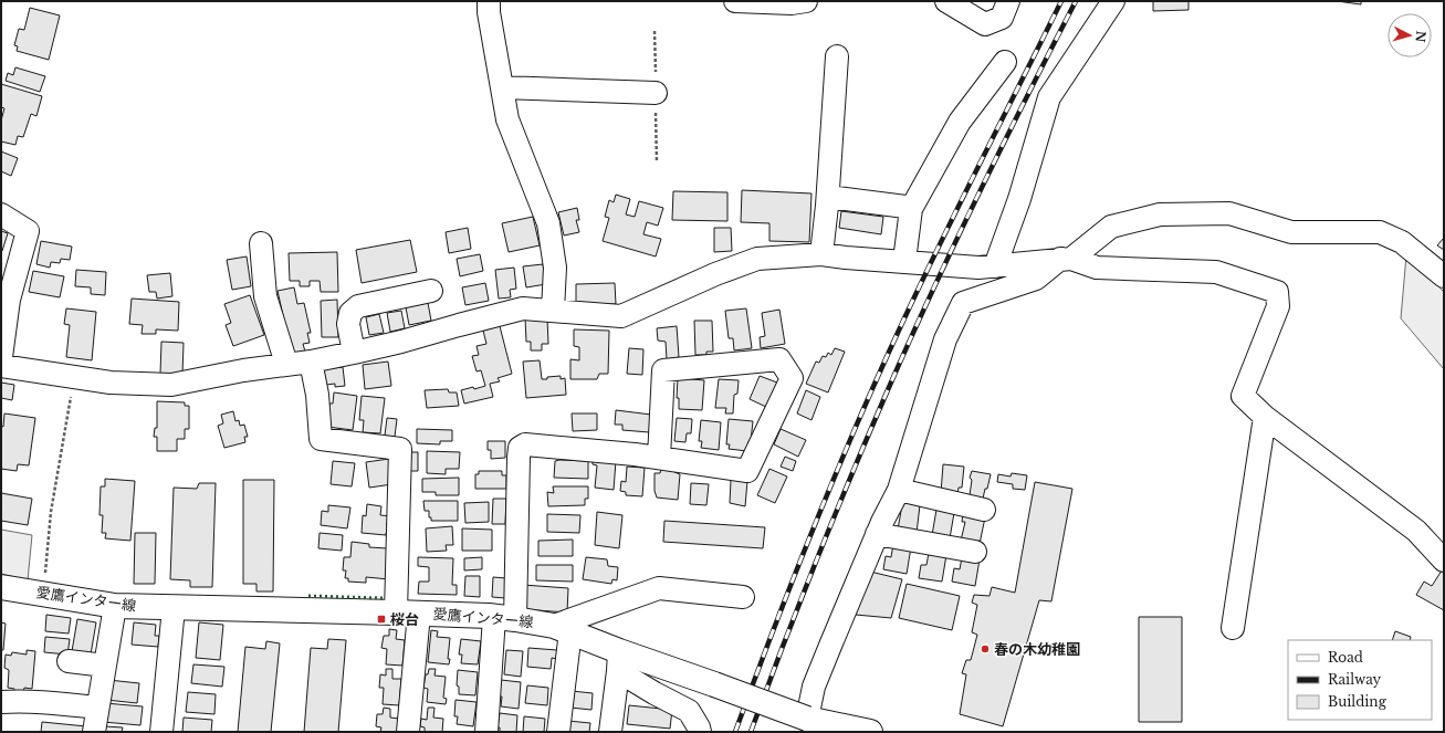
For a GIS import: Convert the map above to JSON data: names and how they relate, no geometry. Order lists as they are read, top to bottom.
{
  "streets": {
    "main road": ["愛鷹インター線"]
  },
  "places": {
    "transit": ["桜台"],
    "other": ["春の木幼稚園"]
  },
  "legend": ["Road", "Railway", "Building"],
  "north": "right"
}
